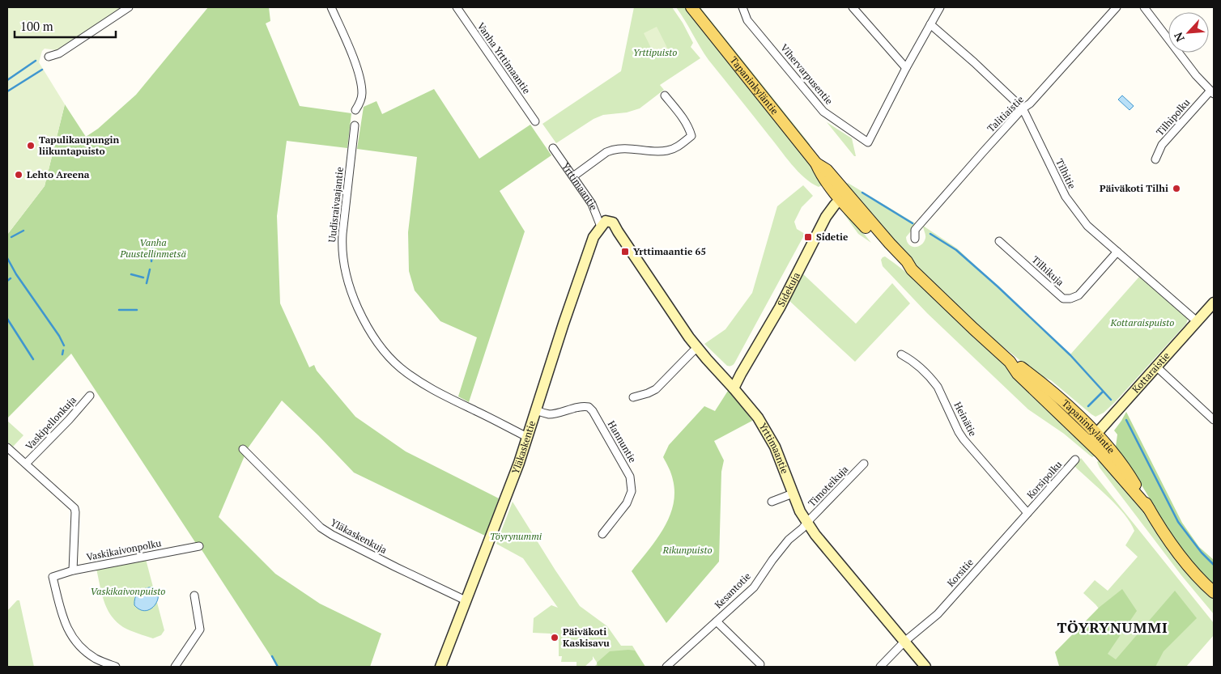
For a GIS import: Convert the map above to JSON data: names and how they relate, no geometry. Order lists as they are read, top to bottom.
{
  "streets": {
    "main road": ["Tapaninkyläntie"],
    "street": [
      "Vanha Yrttimaantie",
      "Vihervarpusentie",
      "Talitiaistie",
      "Tilhipolku",
      "Tilhitie",
      "Yrttimaantie",
      "Uudisraivaajantie",
      "Tilhikuja",
      "Sidekuja",
      "Kottaraistie",
      "Heinätie",
      "Vaskipellonkuja",
      "Hannuntie",
      "Yläkaskentie",
      "Korsipolku",
      "Timoteikuja",
      "Yläkaskenkuja",
      "Vaskikaivonpolku",
      "Korsitie",
      "Kesantotie"
    ]
  },
  "crossings": [
    ["Tapaninkyläntie", "Sidekuja"],
    ["Tapaninkyläntie", "Kottaraistie"],
    ["Talitiaistie", "Tilhitie"],
    ["Tilhitie", "Tilhikuja"],
    ["Tilhitie", "Kottaraistie"],
    ["Yrttimaantie", "Sidekuja"],
    ["Yrttimaantie", "Yläkaskentie"],
    ["Yrttimaantie", "Timoteikuja"],
    ["Yrttimaantie", "Korsitie"],
    ["Yrttimaantie", "Kesantotie"],
    ["Uudisraivaajantie", "Yläkaskentie"],
    ["Heinätie", "Korsipolku"],
    ["Heinätie", "Korsitie"],
    ["Vaskipellonkuja", "Vaskikaivonpolku"],
    ["Hannuntie", "Yläkaskentie"],
    ["Yläkaskentie", "Yläkaskenkuja"],
    ["Korsipolku", "Korsitie"],
    ["Timoteikuja", "Kesantotie"]
  ],
  "districts": ["TÖYRYNUMMI"],
  "parks": [
    "Yrttipuisto",
    "Vanha Puustellinmetsä",
    "Kottaraispuisto",
    "Töyrynummi",
    "Rikunpuisto",
    "Vaskikaivonpuisto"
  ],
  "places": {
    "other": [
      "Tapulikaupungin liikuntapuisto",
      "Lehto Areena",
      "Päiväkoti Tilhi",
      "Päiväkoti Kaskisavu"
    ],
    "transit": ["Sidetie", "Yrttimaantie 65"]
  },
  "scale_bar": "100 m",
  "north": "bottom left"
}
